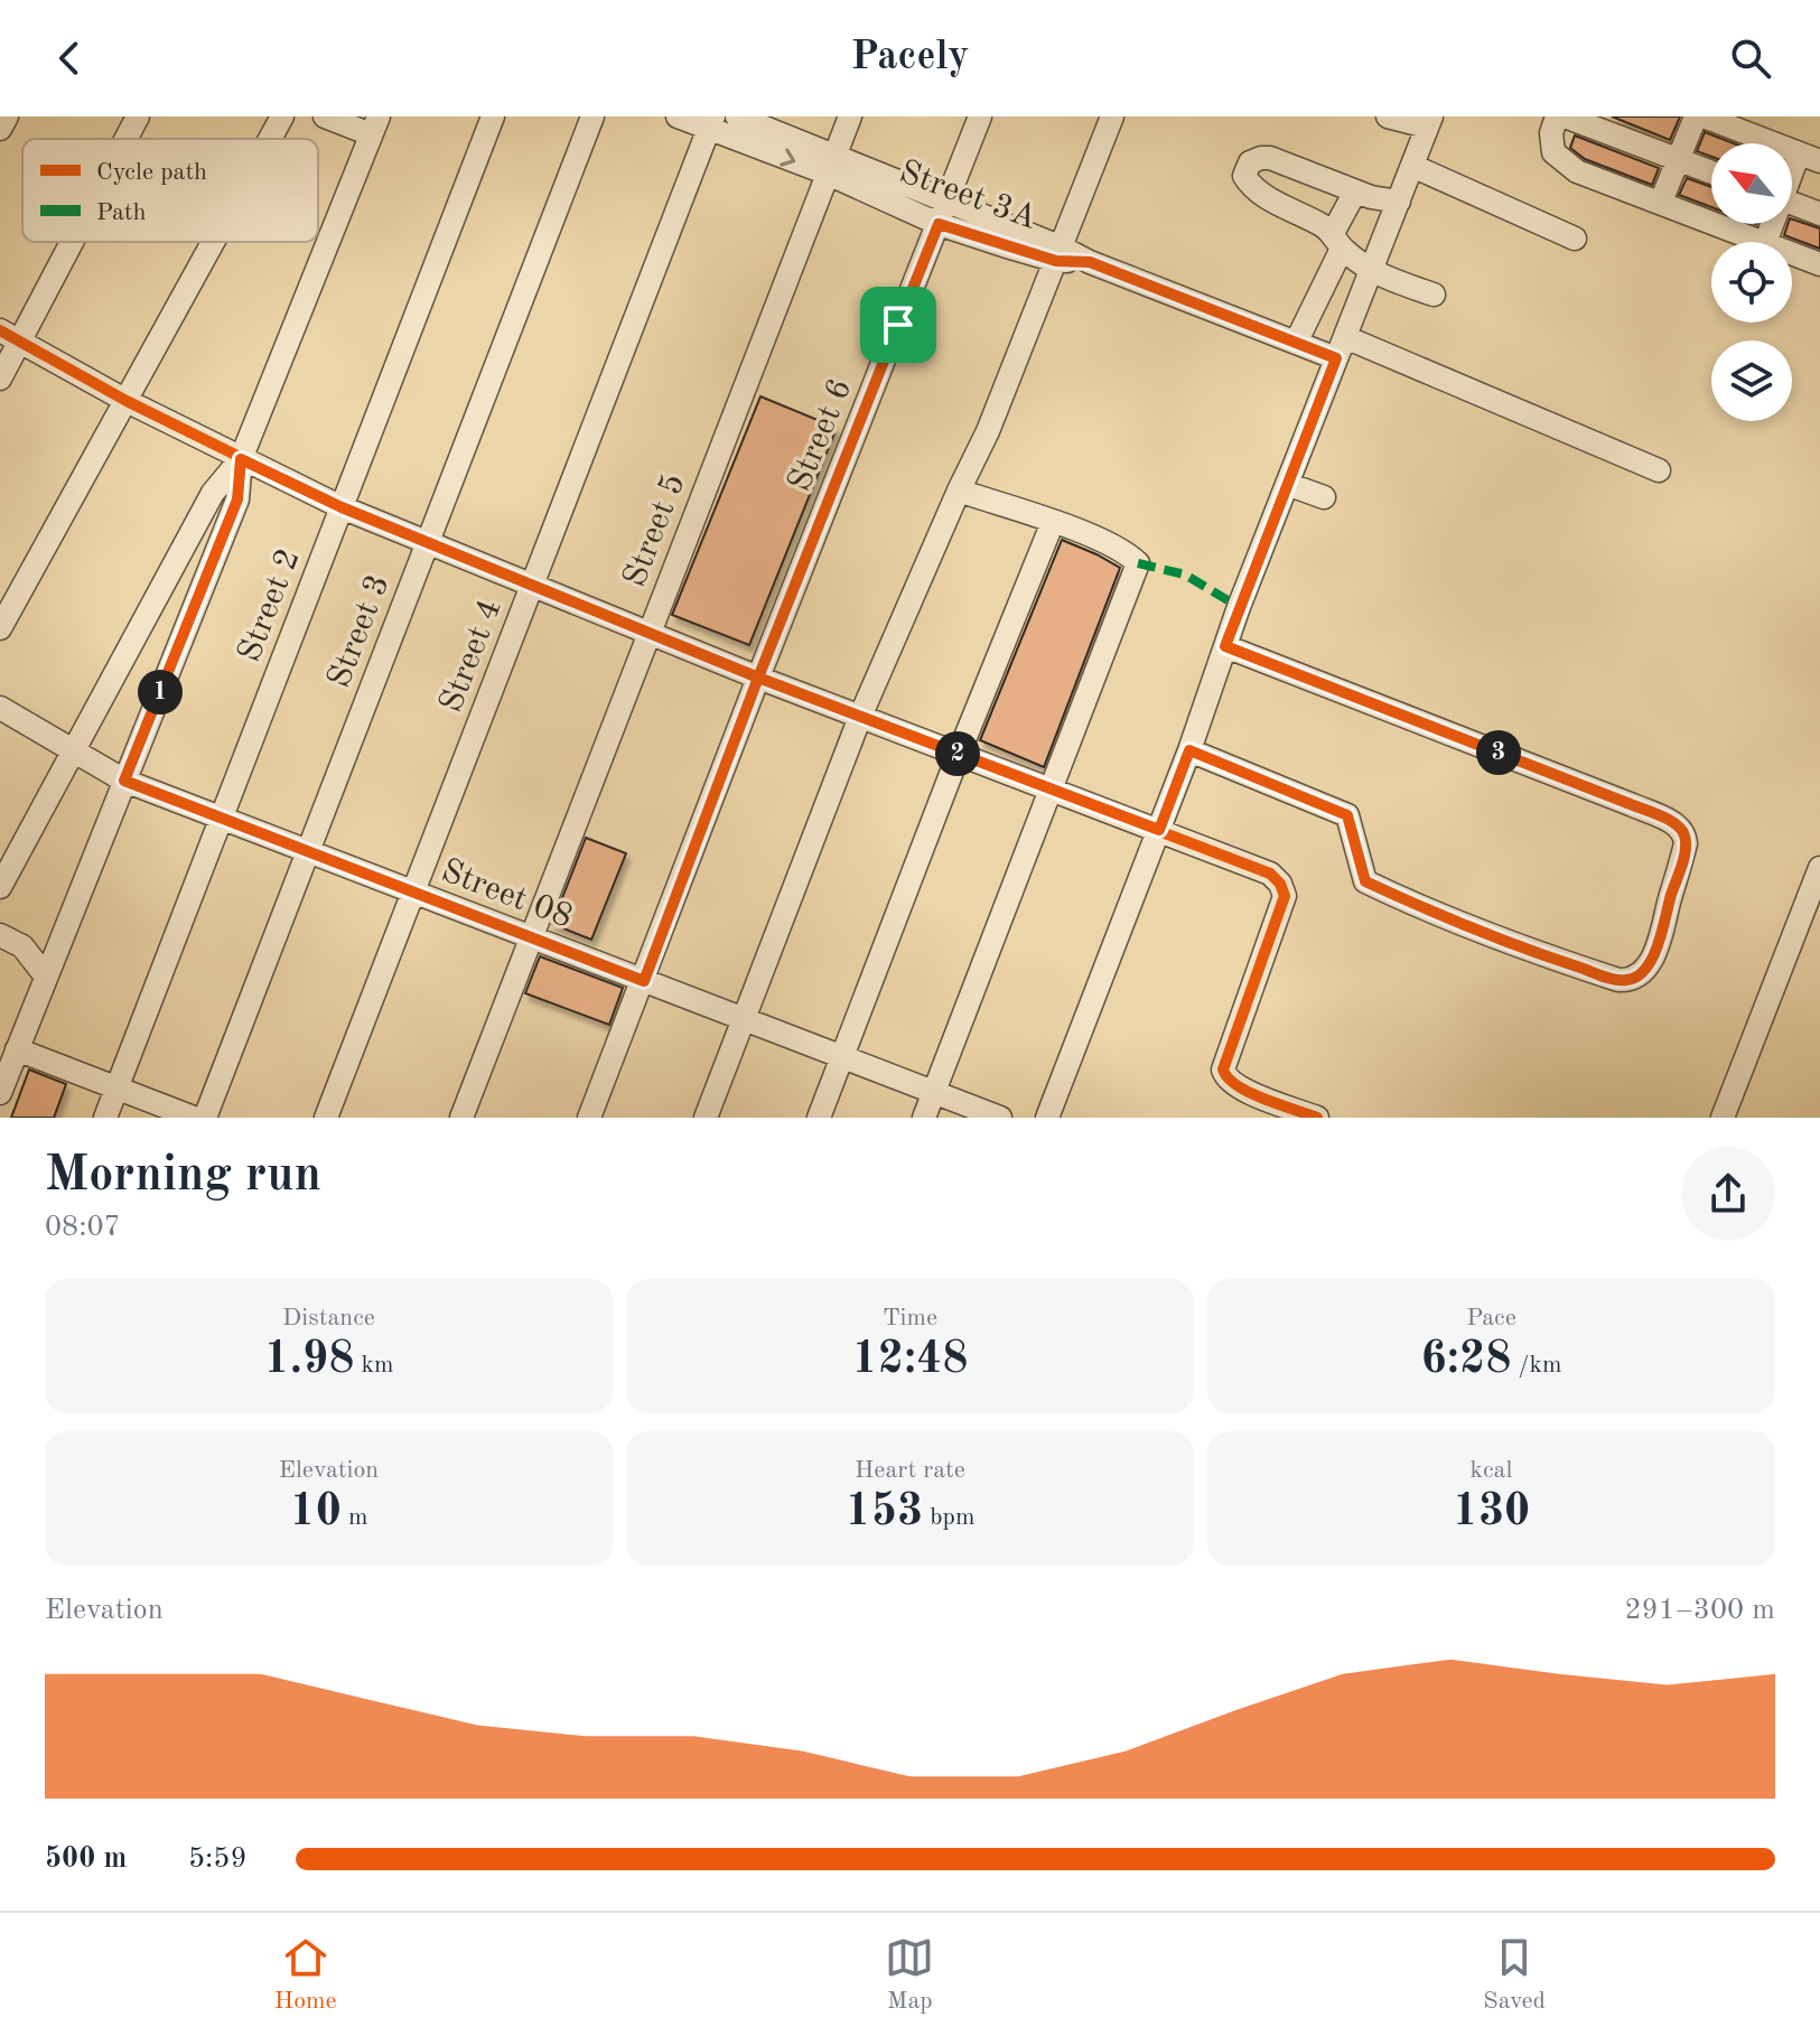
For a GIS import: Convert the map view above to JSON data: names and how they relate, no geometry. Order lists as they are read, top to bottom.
{
  "streets": {
    "street": [
      "Street 3A",
      "Street 6",
      "Street 5",
      "Street 2",
      "Street 3",
      "Street 4",
      "Street 08"
    ]
  },
  "crossings": [
    ["Street 3A", "Street 6"],
    ["Street 3A", "Street 5"],
    ["Street 3A", "Street 4"],
    ["Street 6", "Street 08"],
    ["Street 5", "Street 08"],
    ["Street 2", "Street 08"],
    ["Street 3", "Street 08"],
    ["Street 4", "Street 08"]
  ],
  "legend": ["Cycle path", "Path"],
  "north": "top left",
  "page": {
    "header": "Pacely",
    "pins": ["1", "3", "2"],
    "heading": ["Morning run", "08:07"],
    "stats": [
      ["Distance", "1.98 km"],
      ["Time", "12:48"],
      ["Pace", "6:28 /km"],
      ["Elevation", "10 m"],
      ["Heart rate", "153 bpm"],
      ["kcal", "130"]
    ],
    "chart": ["Elevation", "291–300 m"],
    "list": [
      {
        "name": "500 m",
        "note": "5:59"
      }
    ],
    "tabs": ["Home", "Map", "Saved"]
  }
}
